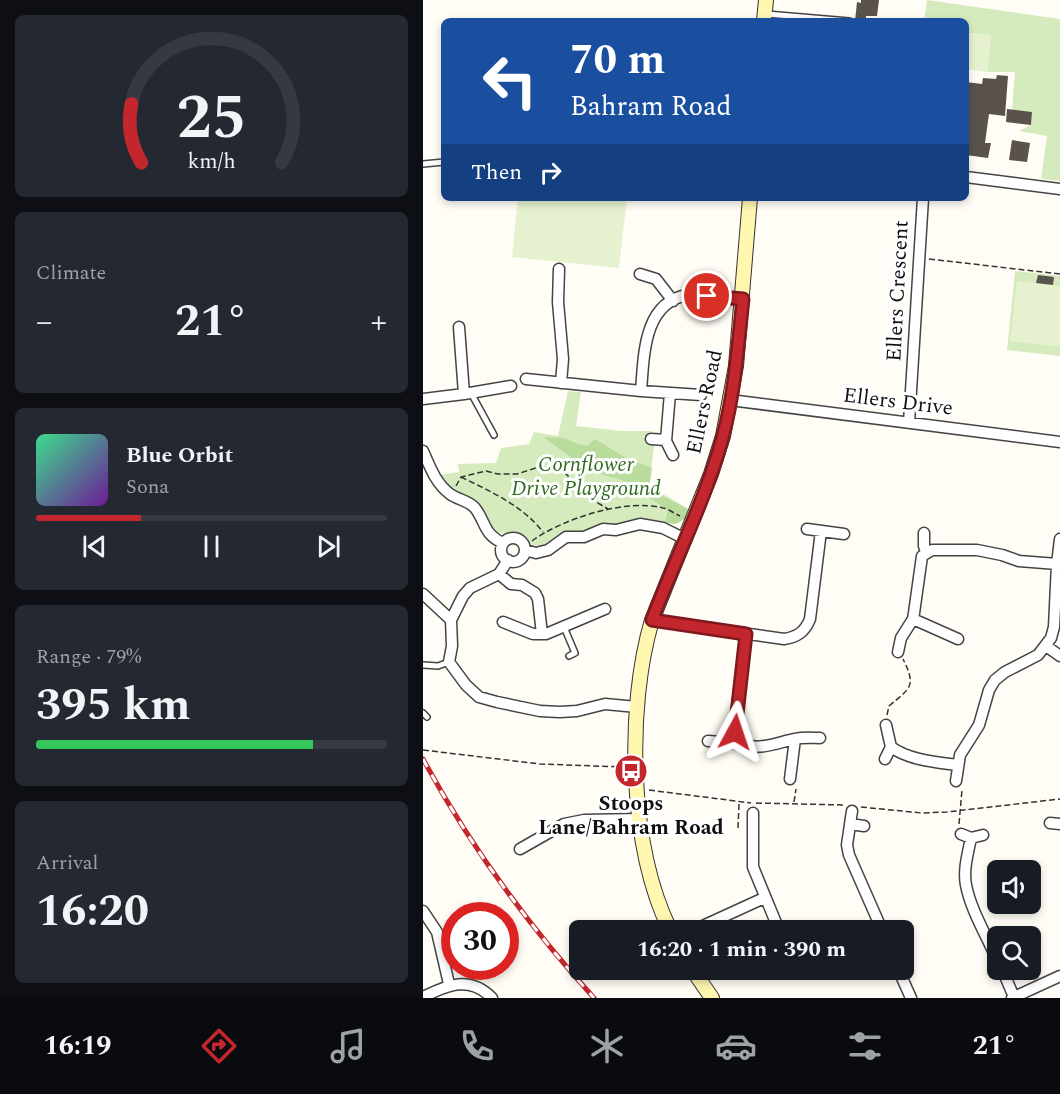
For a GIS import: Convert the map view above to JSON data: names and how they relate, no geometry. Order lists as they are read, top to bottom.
{
  "streets": {
    "street": ["Ellers Crescent", "Ellers Road", "Ellers Drive"]
  },
  "crossings": [
    ["Ellers Crescent", "Ellers Drive"],
    ["Ellers Road", "Ellers Drive"]
  ],
  "parks": ["Cornflower Drive Playground"],
  "places": {
    "bus stop": ["Stoops Lane/Bahram Road"]
  },
  "page": {
    "turn": ["70 m", "Bahram Road"],
    "then": "Then",
    "tile": [
      "Climate",
      ["Range · 79%", "395 km"],
      ["Arrival", "16:20"]
    ],
    "heat": ["−", "21°", "+"],
    "song": ["Blue Orbit", "Sona"],
    "limit": "30",
    "trip": "16:20 · 1 min · 390 m",
    "tabs": ["16:19", "21°"],
    "gauge": ["25", "km/h"]
  }
}
